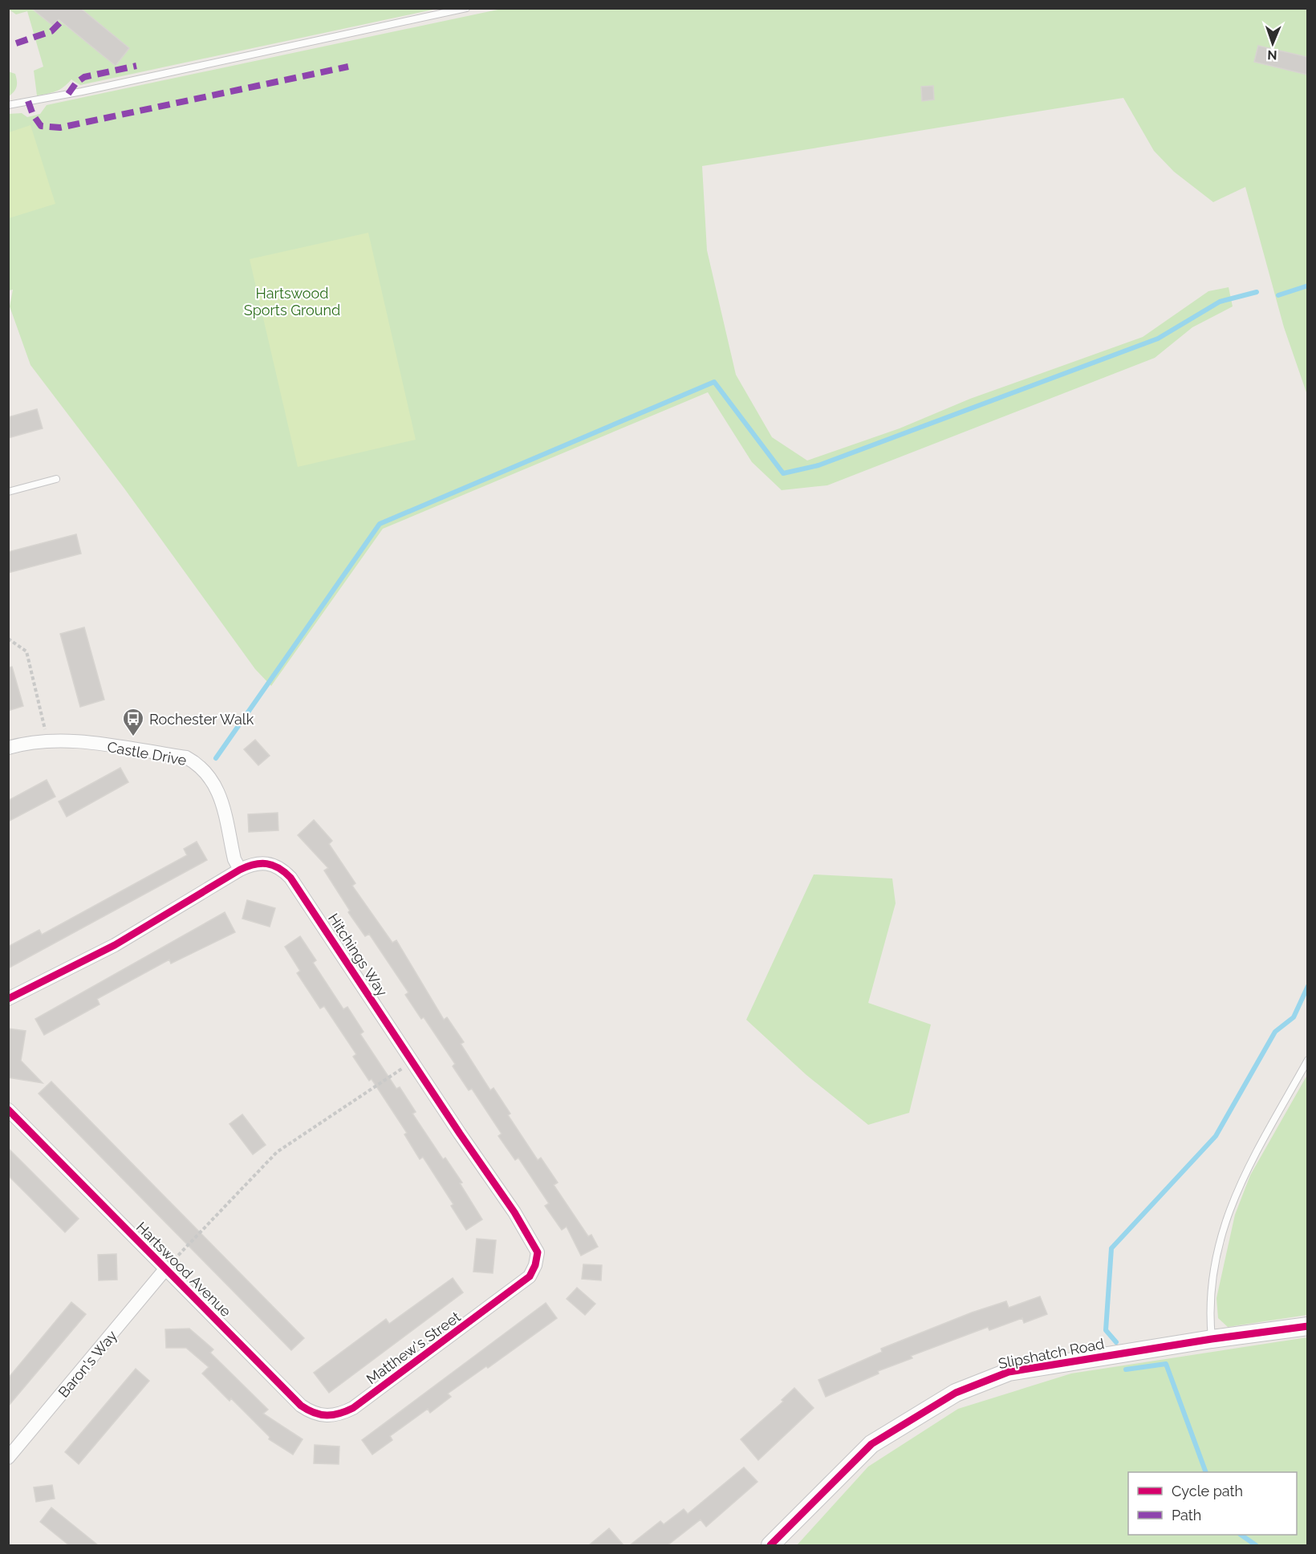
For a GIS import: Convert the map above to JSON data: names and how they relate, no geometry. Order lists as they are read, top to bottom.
{
  "streets": {
    "street": [
      "Castle Drive",
      "Hitchings Way",
      "Hartswood Avenue",
      "Matthew's Street",
      "Slipshatch Road",
      "Baron's Way"
    ]
  },
  "crossings": [
    ["Castle Drive", "Hitchings Way"],
    ["Hitchings Way", "Matthew's Street"],
    ["Hartswood Avenue", "Matthew's Street"],
    ["Hartswood Avenue", "Baron's Way"]
  ],
  "parks": ["Hartswood Sports Ground"],
  "places": {
    "bus stop": ["Rochester Walk"]
  },
  "legend": ["Cycle path", "Path"],
  "north": "bottom"
}
